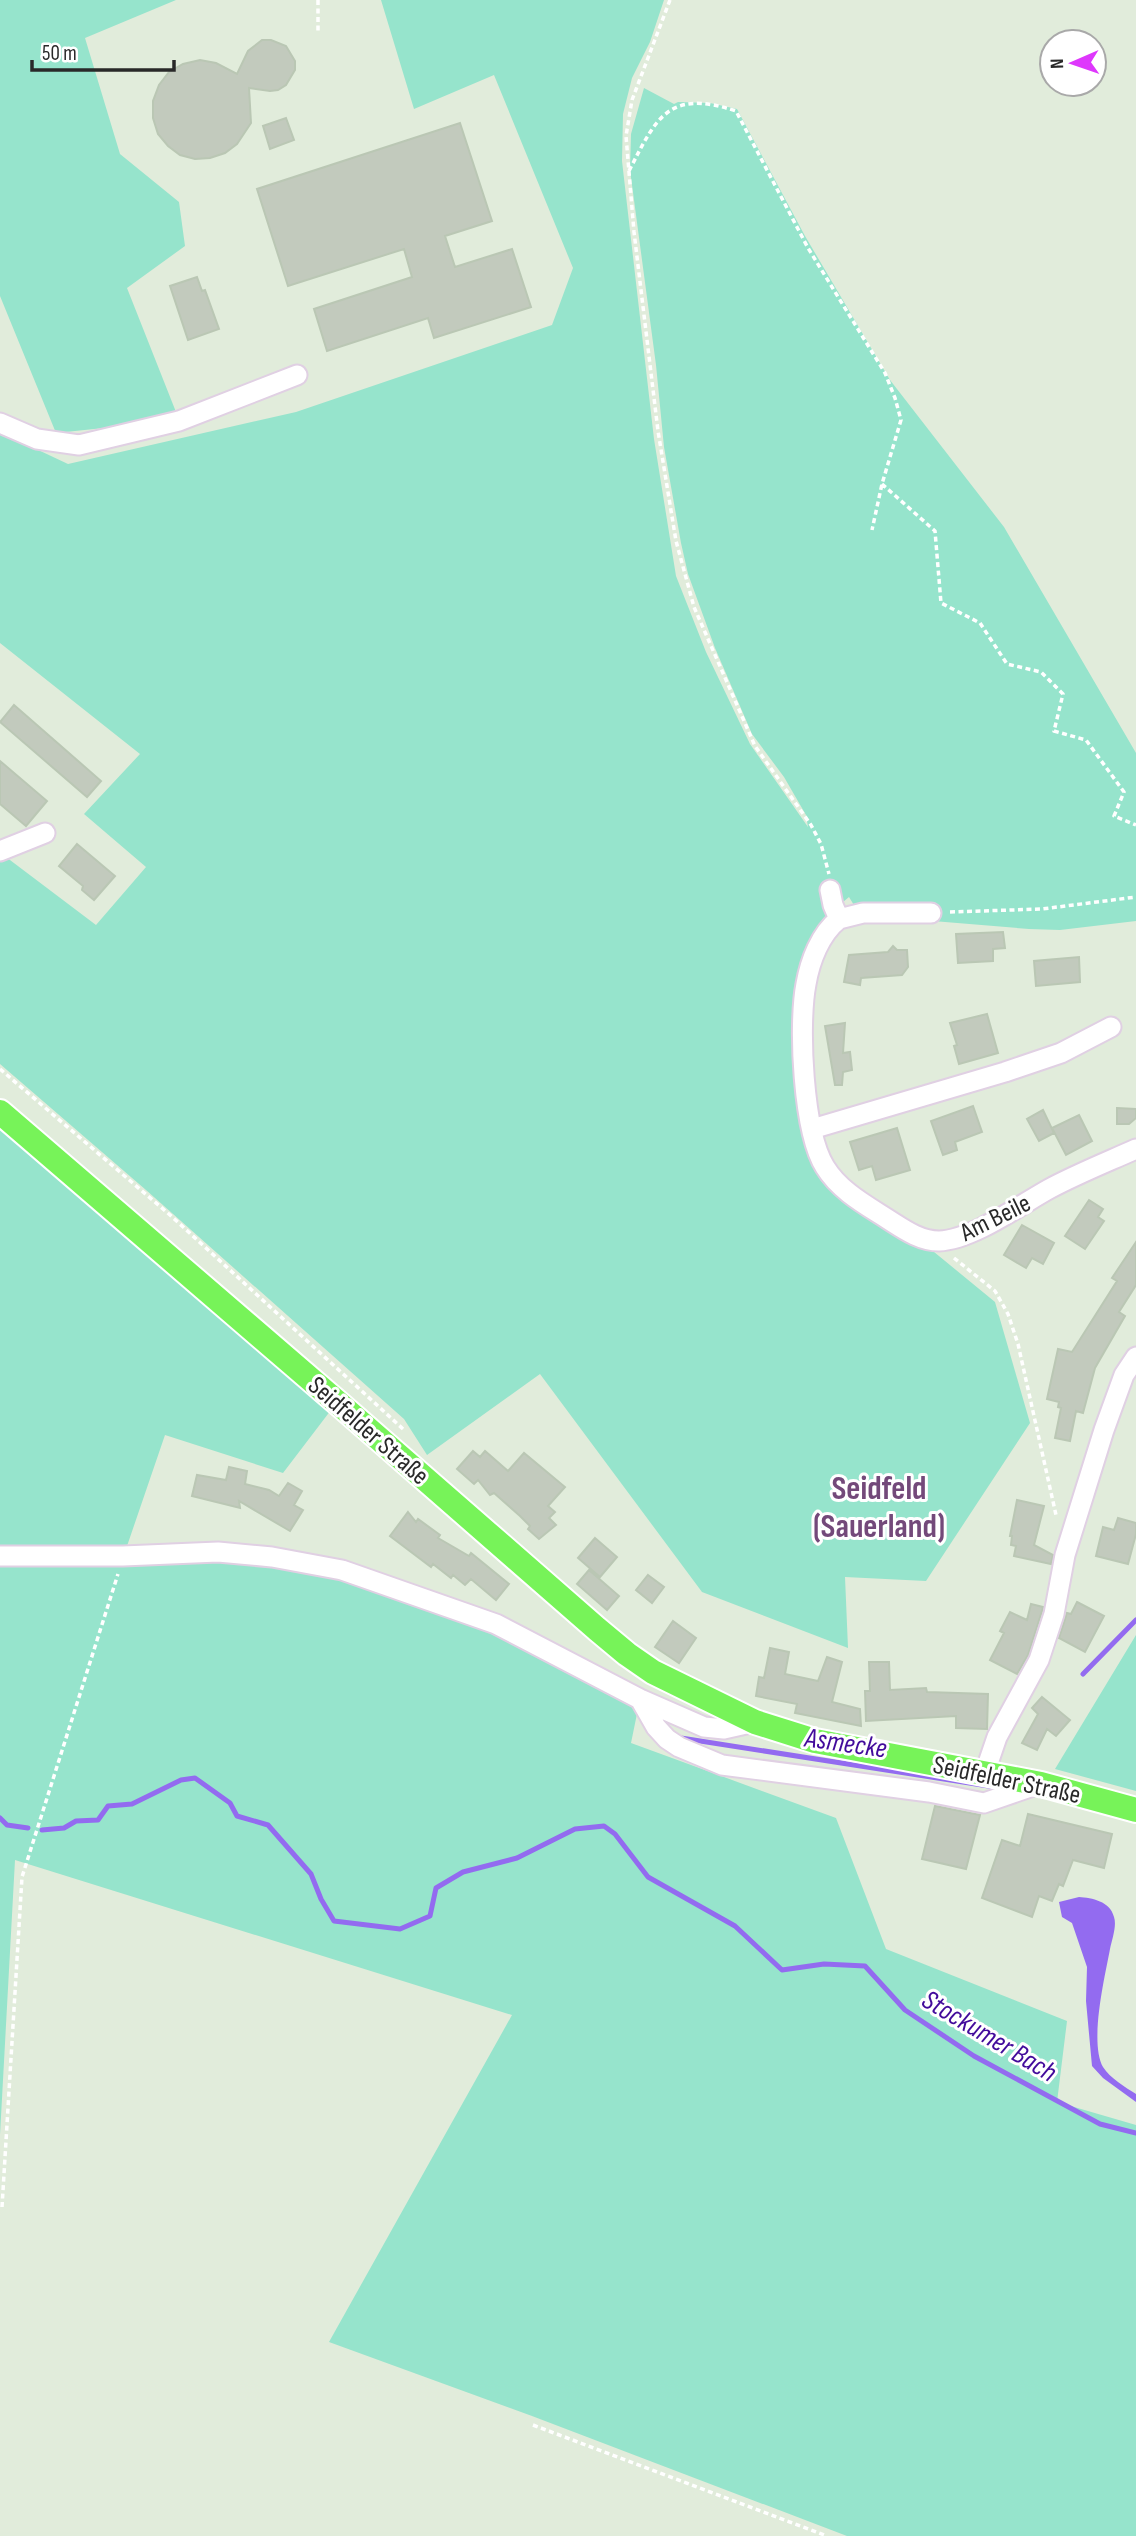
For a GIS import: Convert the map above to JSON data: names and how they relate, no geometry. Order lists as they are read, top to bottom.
{
  "streets": {
    "main road": ["Seidfelder Straße"],
    "street": ["Am Beile"]
  },
  "districts": ["Seidfeld (Sauerland)"],
  "water": ["Asmecke", "Stockumer Bach"],
  "scale_bar": "50 m",
  "north": "left"
}
